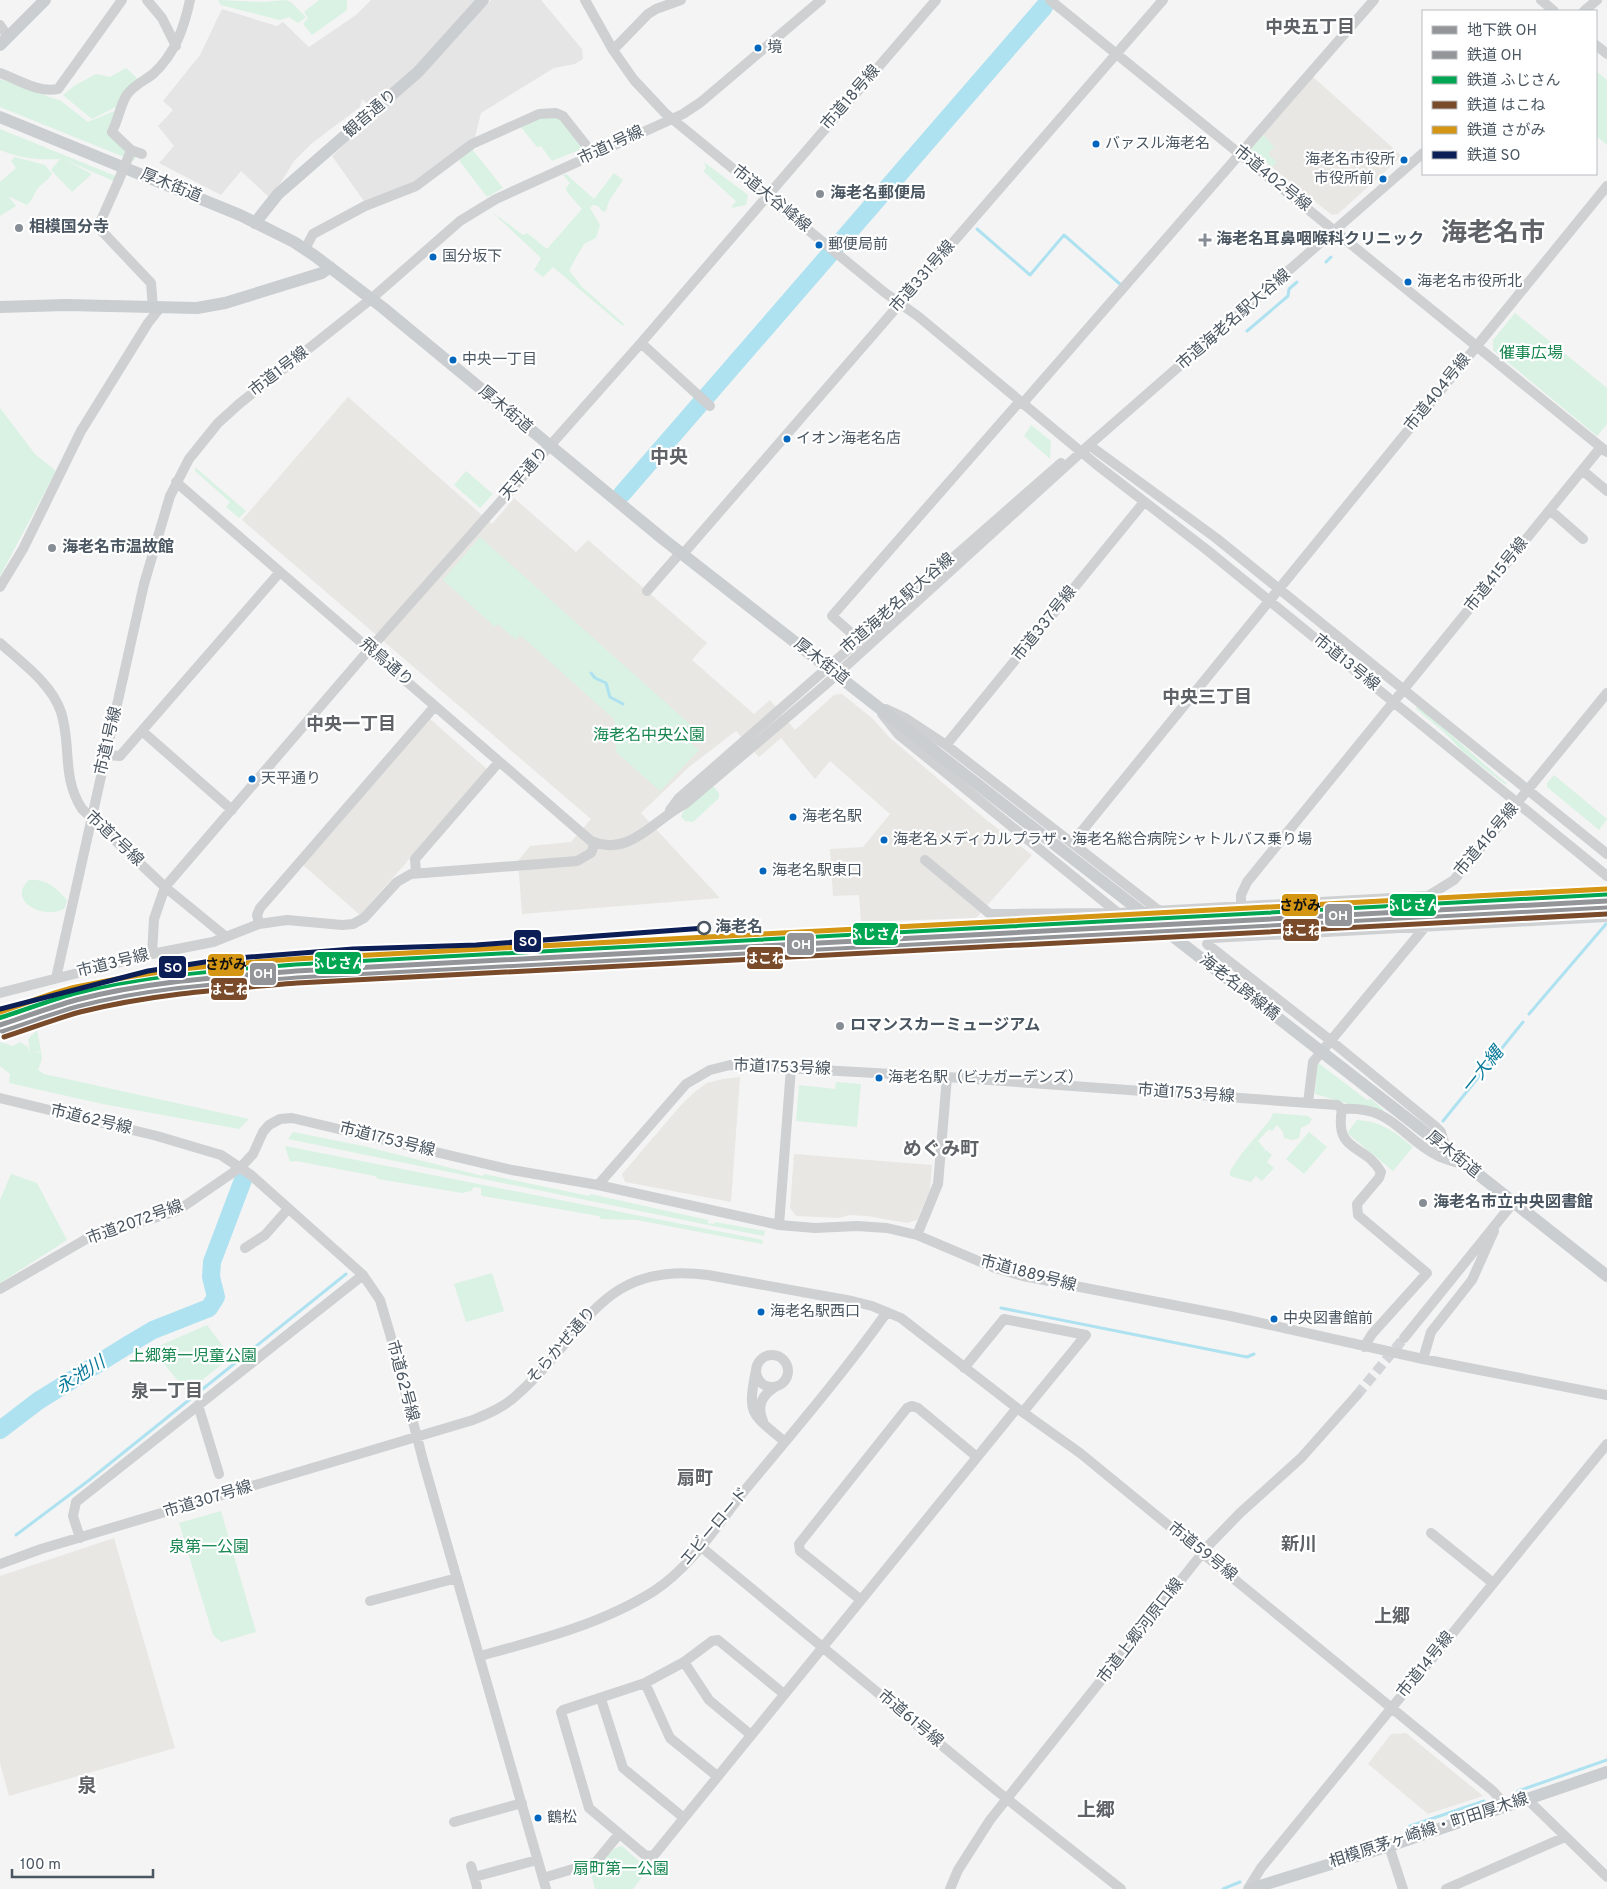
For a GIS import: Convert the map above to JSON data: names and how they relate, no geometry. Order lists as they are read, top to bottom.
{
  "streets": {
    "main road": [
      "観音通り",
      "厚木街道",
      "海老名跨線橋",
      "相模原茅ヶ崎線・町田厚木線"
    ],
    "street": [
      "市道18号線",
      "市道1号線",
      "市道402号線",
      "市道大谷峰線",
      "市道331号線",
      "市道海老名駅大谷線",
      "市道404号線",
      "天平通り",
      "市道415号線",
      "市道337号線",
      "飛鳥通り",
      "市道13号線",
      "市道7号線",
      "市道416号線",
      "市道3号線",
      "市道1753号線",
      "市道62号線",
      "市道2072号線",
      "市道1889号線",
      "そらかぜ通り",
      "市道307号線",
      "エビーロード",
      "市道59号線",
      "市道上郷河原口線",
      "市道14号線",
      "市道61号線"
    ]
  },
  "crossings": [
    ["市道18号線", "市道大谷峰線"],
    ["市道18号線", "天平通り"],
    ["観音通り", "厚木街道"],
    ["市道1号線", "厚木街道"],
    ["市道1号線", "市道大谷峰線"],
    ["市道1号線", "飛鳥通り"],
    ["市道1号線", "市道7号線"],
    ["市道1号線", "市道3号線"],
    ["市道402号線", "市道331号線"],
    ["市道402号線", "市道海老名駅大谷線"],
    ["市道402号線", "市道404号線"],
    ["市道402号線", "市道415号線"],
    ["厚木街道", "市道331号線"],
    ["厚木街道", "市道海老名駅大谷線"],
    ["厚木街道", "天平通り"],
    ["厚木街道", "海老名跨線橋"],
    ["厚木街道", "市道1753号線"],
    ["市道大谷峰線", "市道331号線"],
    ["市道大谷峰線", "市道海老名駅大谷線"],
    ["市道大谷峰線", "天平通り"],
    ["市道大谷峰線", "市道13号線"],
    ["市道海老名駅大谷線", "飛鳥通り"],
    ["市道海老名駅大谷線", "市道13号線"],
    ["市道404号線", "市道13号線"],
    ["天平通り", "飛鳥通り"],
    ["天平通り", "市道7号線"],
    ["市道415号線", "市道13号線"],
    ["市道415号線", "市道416号線"],
    ["市道337号線", "市道13号線"],
    ["市道13号線", "市道416号線"],
    ["市道7号線", "市道3号線"],
    ["市道1753号線", "市道62号線"],
    ["市道1753号線", "市道2072号線"],
    ["市道1753号線", "市道1889号線"],
    ["市道62号線", "市道2072号線"],
    ["市道62号線", "そらかぜ通り"],
    ["市道62号線", "市道307号線"],
    ["市道62号線", "エビーロード"],
    ["そらかぜ通り", "市道307号線"],
    ["そらかぜ通り", "エビーロード"],
    ["そらかぜ通り", "市道59号線"],
    ["エビーロード", "市道59号線"],
    ["エビーロード", "市道61号線"],
    ["市道59号線", "市道上郷河原口線"],
    ["市道59号線", "市道14号線"],
    ["市道59号線", "相模原茅ヶ崎線・町田厚木線"],
    ["市道上郷河原口線", "市道61号線"],
    ["市道14号線", "相模原茅ヶ崎線・町田厚木線"]
  ],
  "districts": [
    "中央五丁目",
    "海老名市",
    "中央",
    "中央三丁目",
    "中央一丁目",
    "めぐみ町",
    "泉一丁目",
    "扇町",
    "新川",
    "上郷",
    "泉",
    "上郷"
  ],
  "water": ["一大縄", "永池川"],
  "parks": [
    "催事広場",
    "海老名中央公園",
    "上郷第一児童公園",
    "泉第一公園",
    "扇町第一公園"
  ],
  "places": {
    "other": [
      "境",
      "バァスル海老名",
      "海老名市役所",
      "市役所前",
      "海老名郵便局",
      "相模国分寺",
      "郵便局前",
      "国分坂下",
      "海老名市役所北",
      "中央一丁目",
      "イオン海老名店",
      "海老名市温故館",
      "天平通り",
      "海老名駅",
      "海老名メディカルプラザ・海老名総合病院シャトルバス乗り場",
      "海老名駅東口",
      "海老名",
      "ロマンスカーミュージアム",
      "海老名駅（ビナガーデンズ）",
      "海老名市立中央図書館",
      "海老名駅西口",
      "中央図書館前",
      "鶴松"
    ],
    "health": ["海老名耳鼻咽喉科クリニック"]
  },
  "lines": [
    "rail line さがみ",
    "rail line ふじさん",
    "metro line OH",
    "rail line OH",
    "rail line はこね",
    "rail line SO"
  ],
  "legend": [
    "地下鉄 OH",
    "鉄道 OH",
    "鉄道 ふじさん",
    "鉄道 はこね",
    "鉄道 さがみ",
    "鉄道 SO"
  ],
  "scale_bar": "100 m"
}
